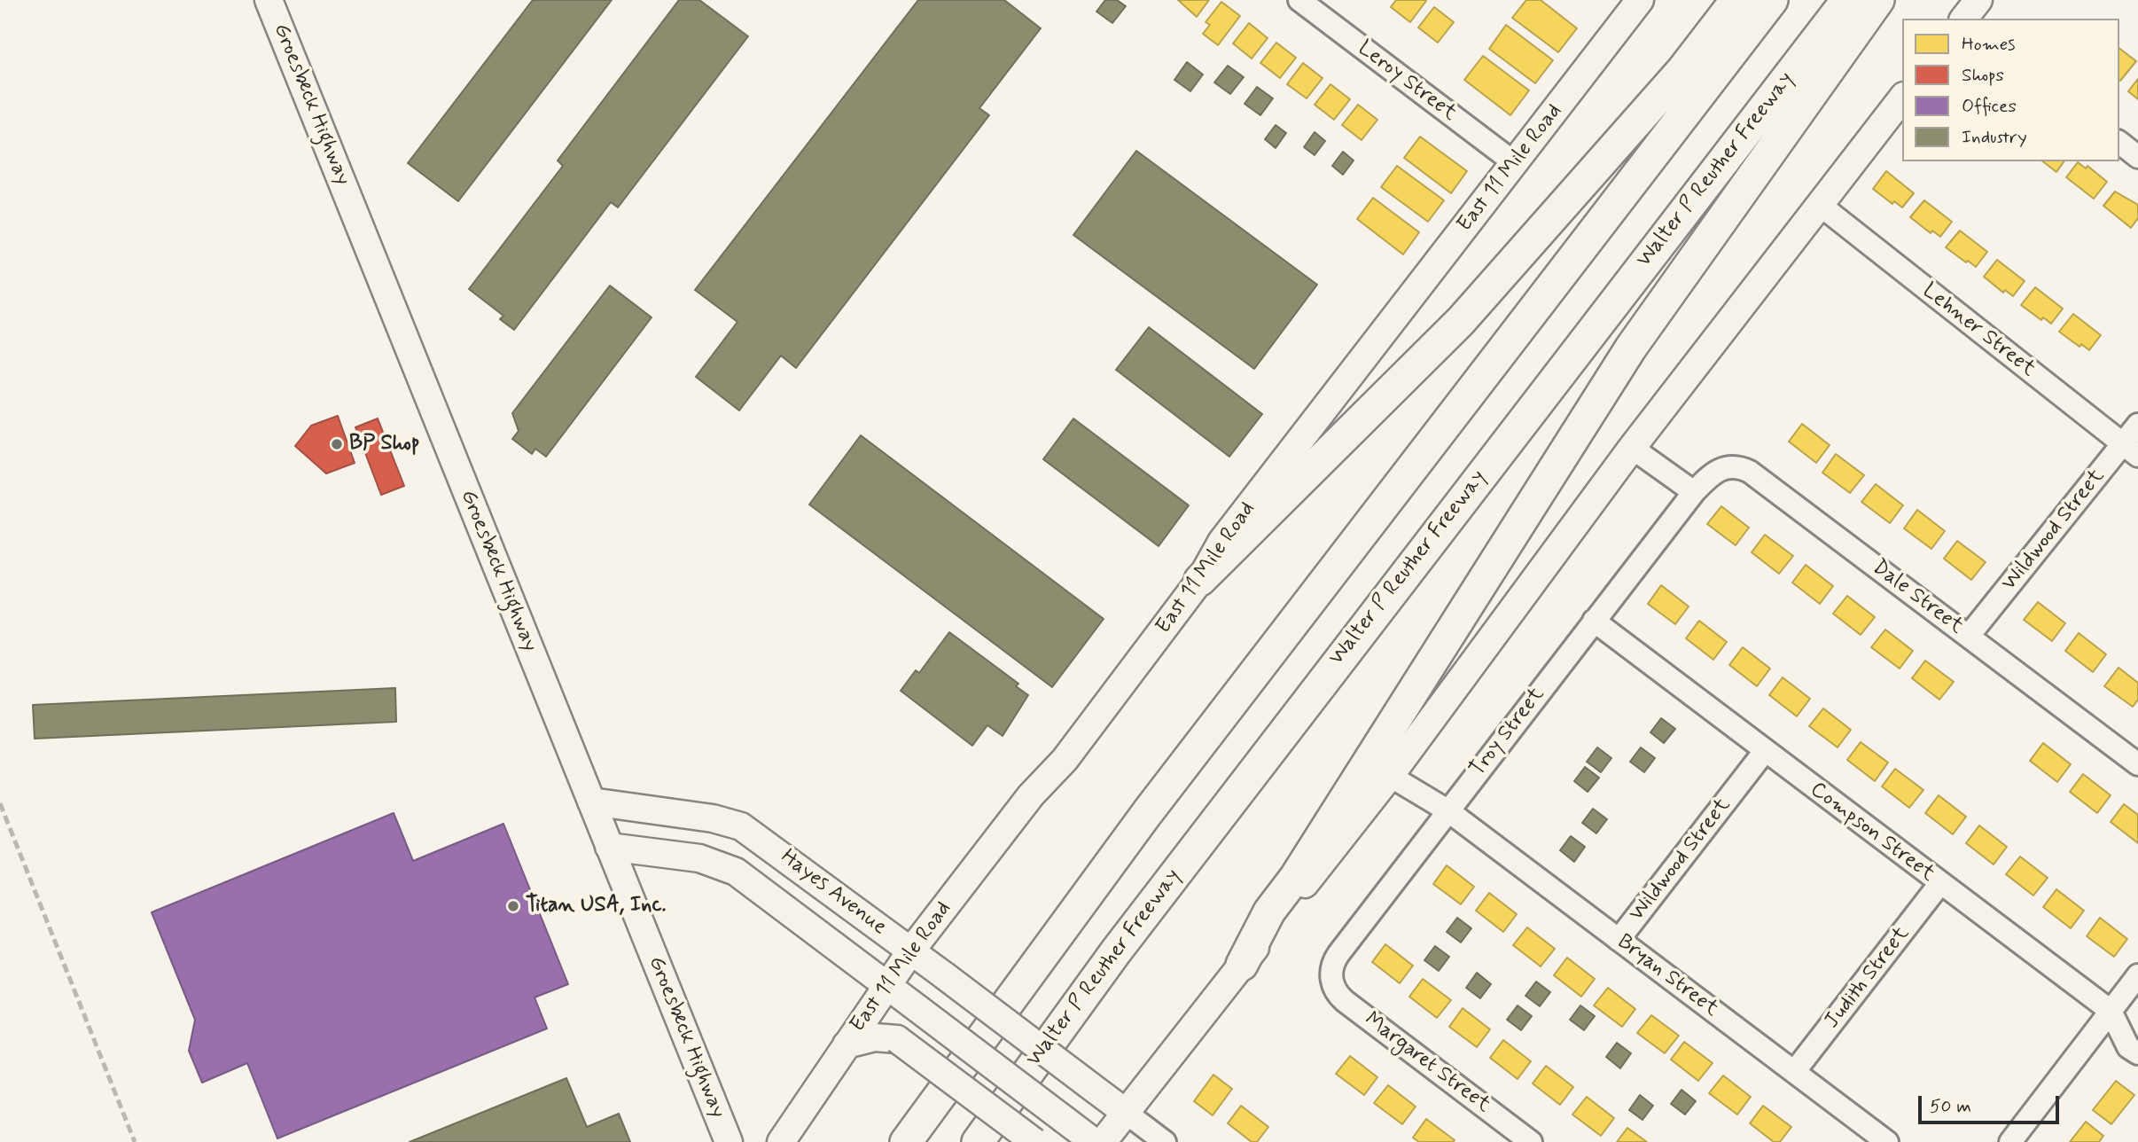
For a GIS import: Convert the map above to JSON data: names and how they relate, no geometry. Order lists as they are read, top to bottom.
{
  "streets": {
    "highway": ["Walter P Reuther Freeway"],
    "main road": ["Groesbeck Highway", "East 11 Mile Road", "Hayes Avenue"],
    "street": [
      "Leroy Street",
      "Lehner Street",
      "Wildwood Street",
      "Dale Street",
      "Troy Street",
      "Compson Street",
      "Bryan Street",
      "Judith Street",
      "Margaret Street"
    ]
  },
  "crossings": [
    ["Leroy Street", "East 11 Mile Road"],
    ["Groesbeck Highway", "Hayes Avenue"],
    ["East 11 Mile Road", "Hayes Avenue"],
    ["Lehner Street", "Wildwood Street"],
    ["Wildwood Street", "Dale Street"],
    ["Wildwood Street", "Compson Street"],
    ["Wildwood Street", "Bryan Street"],
    ["Dale Street", "Troy Street"],
    ["Troy Street", "Compson Street"],
    ["Troy Street", "Bryan Street"],
    ["Troy Street", "Margaret Street"],
    ["Compson Street", "Judith Street"],
    ["Bryan Street", "Judith Street"]
  ],
  "places": ["BP Shop", "Titan USA, Inc."],
  "legend": [
    "Homes",
    "Shops",
    "Offices",
    "Industry"
  ],
  "scale_bar": "50 m"
}
